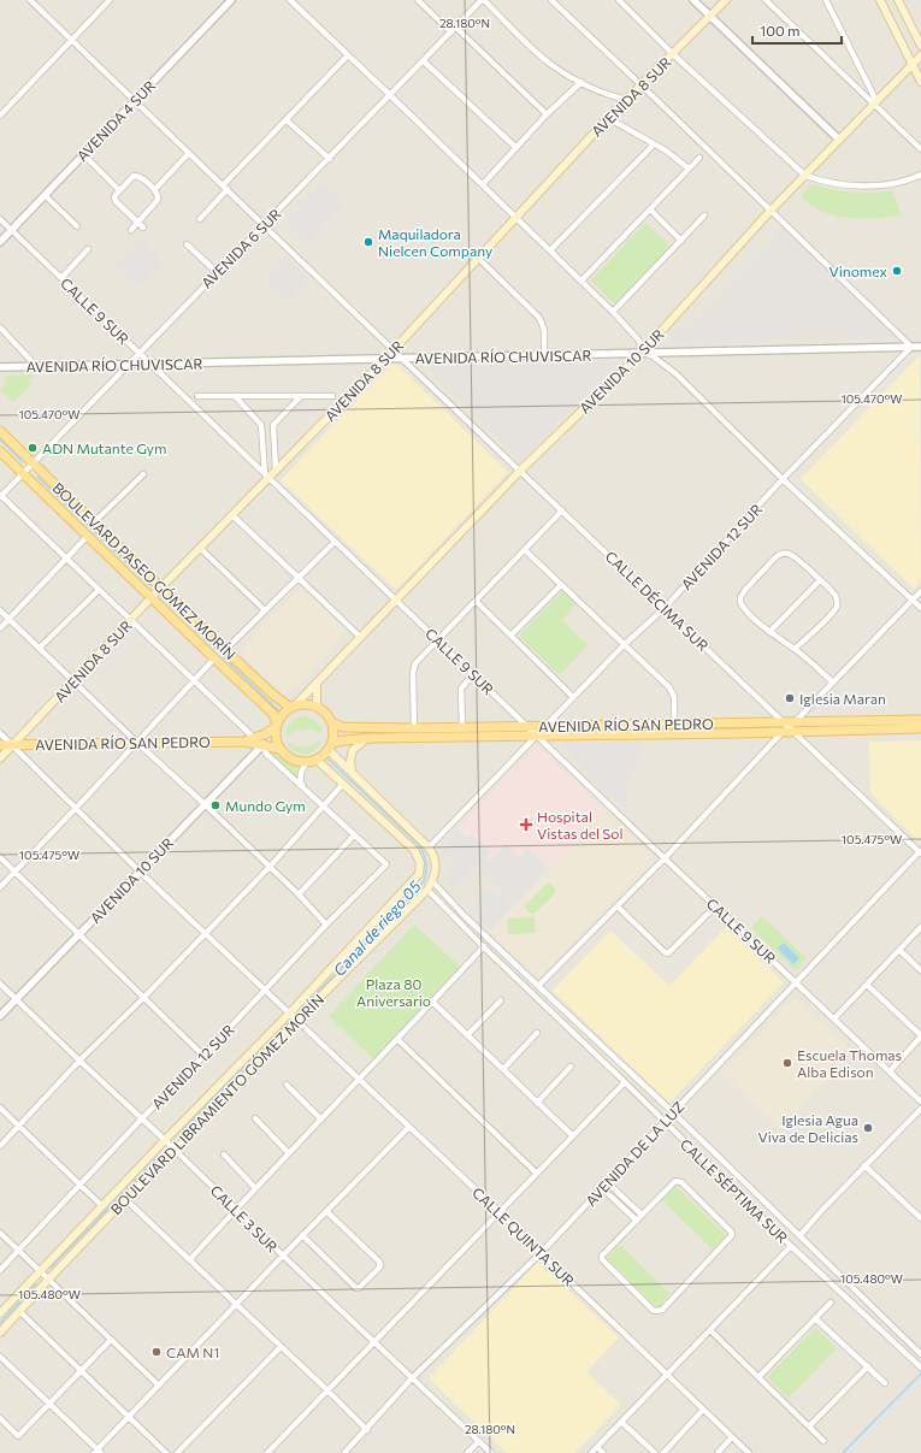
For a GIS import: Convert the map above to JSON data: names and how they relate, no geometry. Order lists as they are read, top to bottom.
{
  "streets": {
    "main road": [
      "AVENIDA 8 SUR",
      "AVENIDA 10 SUR",
      "BOULEVARD PASEO GÓMEZ MORÍN",
      "AVENIDA RÍO SAN PEDRO",
      "BOULEVARD LIBRAMIENTO GÓMEZ MORÍN"
    ],
    "street": [
      "AVENIDA 4 SUR",
      "AVENIDA 6 SUR",
      "CALLE 9 SUR",
      "AVENIDA RÍO CHUVISCAR",
      "AVENIDA 12 SUR",
      "CALLE DÉCIMA SUR",
      "AVENIDA DE LA LUZ",
      "CALLE SÉPTIMA SUR",
      "CALLE 3 SUR",
      "CALLE QUINTA SUR"
    ]
  },
  "crossings": [
    ["AVENIDA 8 SUR", "CALLE 9 SUR"],
    ["AVENIDA 8 SUR", "AVENIDA RÍO CHUVISCAR"],
    ["AVENIDA 8 SUR", "BOULEVARD PASEO GÓMEZ MORÍN"],
    ["AVENIDA 8 SUR", "CALLE DÉCIMA SUR"],
    ["AVENIDA 8 SUR", "AVENIDA RÍO SAN PEDRO"],
    ["AVENIDA 8 SUR", "CALLE QUINTA SUR"],
    ["AVENIDA 4 SUR", "CALLE 9 SUR"],
    ["AVENIDA 4 SUR", "CALLE DÉCIMA SUR"],
    ["AVENIDA 6 SUR", "CALLE 9 SUR"],
    ["AVENIDA 6 SUR", "AVENIDA RÍO CHUVISCAR"],
    ["AVENIDA 6 SUR", "BOULEVARD PASEO GÓMEZ MORÍN"],
    ["AVENIDA 6 SUR", "CALLE DÉCIMA SUR"],
    ["CALLE 9 SUR", "AVENIDA RÍO CHUVISCAR"],
    ["CALLE 9 SUR", "AVENIDA 10 SUR"],
    ["CALLE 9 SUR", "AVENIDA 12 SUR"],
    ["CALLE 9 SUR", "AVENIDA RÍO SAN PEDRO"],
    ["CALLE 9 SUR", "AVENIDA DE LA LUZ"],
    ["AVENIDA RÍO CHUVISCAR", "AVENIDA 10 SUR"],
    ["AVENIDA RÍO CHUVISCAR", "AVENIDA 12 SUR"],
    ["AVENIDA RÍO CHUVISCAR", "CALLE DÉCIMA SUR"],
    ["AVENIDA 10 SUR", "BOULEVARD PASEO GÓMEZ MORÍN"],
    ["AVENIDA 10 SUR", "CALLE DÉCIMA SUR"],
    ["AVENIDA 10 SUR", "AVENIDA RÍO SAN PEDRO"],
    ["AVENIDA 10 SUR", "BOULEVARD LIBRAMIENTO GÓMEZ MORÍN"],
    ["AVENIDA 10 SUR", "CALLE 3 SUR"],
    ["AVENIDA 10 SUR", "CALLE QUINTA SUR"],
    ["AVENIDA 12 SUR", "CALLE DÉCIMA SUR"],
    ["AVENIDA 12 SUR", "AVENIDA RÍO SAN PEDRO"],
    ["AVENIDA 12 SUR", "BOULEVARD LIBRAMIENTO GÓMEZ MORÍN"],
    ["AVENIDA 12 SUR", "CALLE 3 SUR"],
    ["AVENIDA 12 SUR", "CALLE QUINTA SUR"],
    ["BOULEVARD PASEO GÓMEZ MORÍN", "AVENIDA RÍO SAN PEDRO"],
    ["BOULEVARD PASEO GÓMEZ MORÍN", "BOULEVARD LIBRAMIENTO GÓMEZ MORÍN"],
    ["CALLE DÉCIMA SUR", "AVENIDA RÍO SAN PEDRO"],
    ["CALLE DÉCIMA SUR", "AVENIDA DE LA LUZ"],
    ["AVENIDA RÍO SAN PEDRO", "BOULEVARD LIBRAMIENTO GÓMEZ MORÍN"],
    ["AVENIDA RÍO SAN PEDRO", "CALLE QUINTA SUR"],
    ["BOULEVARD LIBRAMIENTO GÓMEZ MORÍN", "CALLE SÉPTIMA SUR"],
    ["BOULEVARD LIBRAMIENTO GÓMEZ MORÍN", "CALLE 3 SUR"],
    ["BOULEVARD LIBRAMIENTO GÓMEZ MORÍN", "CALLE QUINTA SUR"],
    ["AVENIDA DE LA LUZ", "CALLE SÉPTIMA SUR"],
    ["AVENIDA DE LA LUZ", "CALLE 3 SUR"],
    ["AVENIDA DE LA LUZ", "CALLE QUINTA SUR"]
  ],
  "water": ["Canal de riego 05"],
  "parks": ["Plaza 80 Aniversario"],
  "places": {
    "other": [
      "Maquiladora Nielcen Company",
      "Vinomex",
      "ADN Mutante Gym",
      "Iglesia Maran",
      "Mundo Gym",
      "Escuela Thomas Alba Edison",
      "Iglesia Agua Viva de Delicias",
      "CAM N1"
    ],
    "health": ["Hospital Vistas del Sol"]
  },
  "scale_bar": "100 m",
  "coordinates": [
    "28.180°N",
    "105.470°W",
    "105.475°W",
    "105.480°W"
  ]
}
